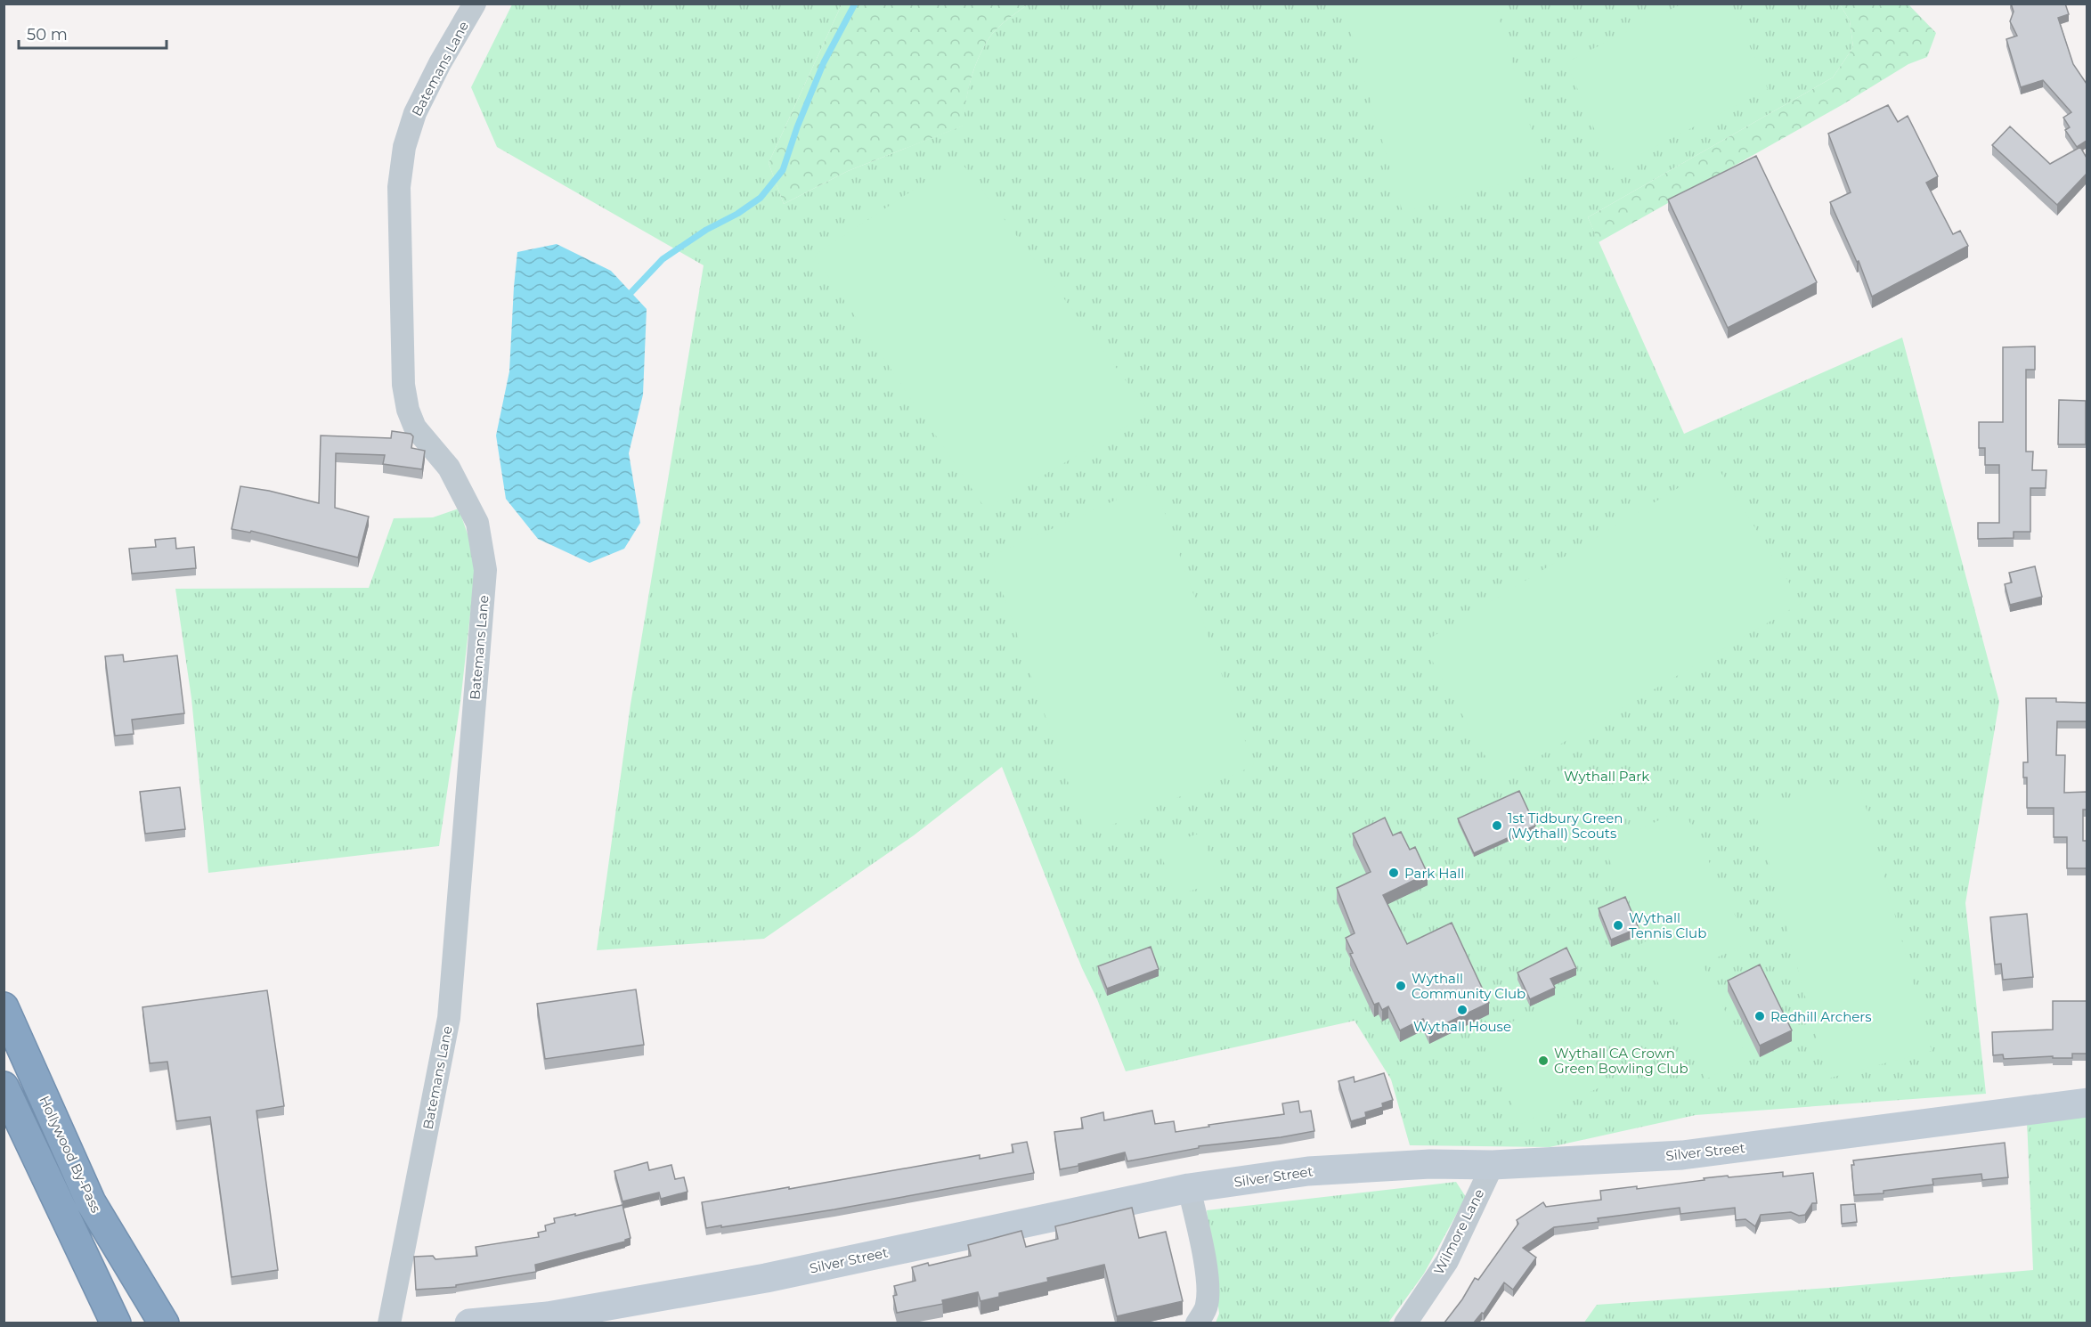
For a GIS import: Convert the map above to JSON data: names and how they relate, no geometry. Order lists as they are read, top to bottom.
{
  "streets": {
    "highway": ["Hollywood By-Pass"],
    "street": ["Batemans Lane", "Silver Street", "Wilmore Lane"]
  },
  "crossings": [
    ["Silver Street", "Wilmore Lane"]
  ],
  "parks": ["Wythall Park"],
  "places": [
    "1st Tidbury Green (Wythall) Scouts",
    "Park Hall",
    "Wythall Tennis Club",
    "Wythall Community Club",
    "Wythall House",
    "Redhill Archers",
    "Wythall CA Crown Green Bowling Club"
  ],
  "scale_bar": "50 m"
}
